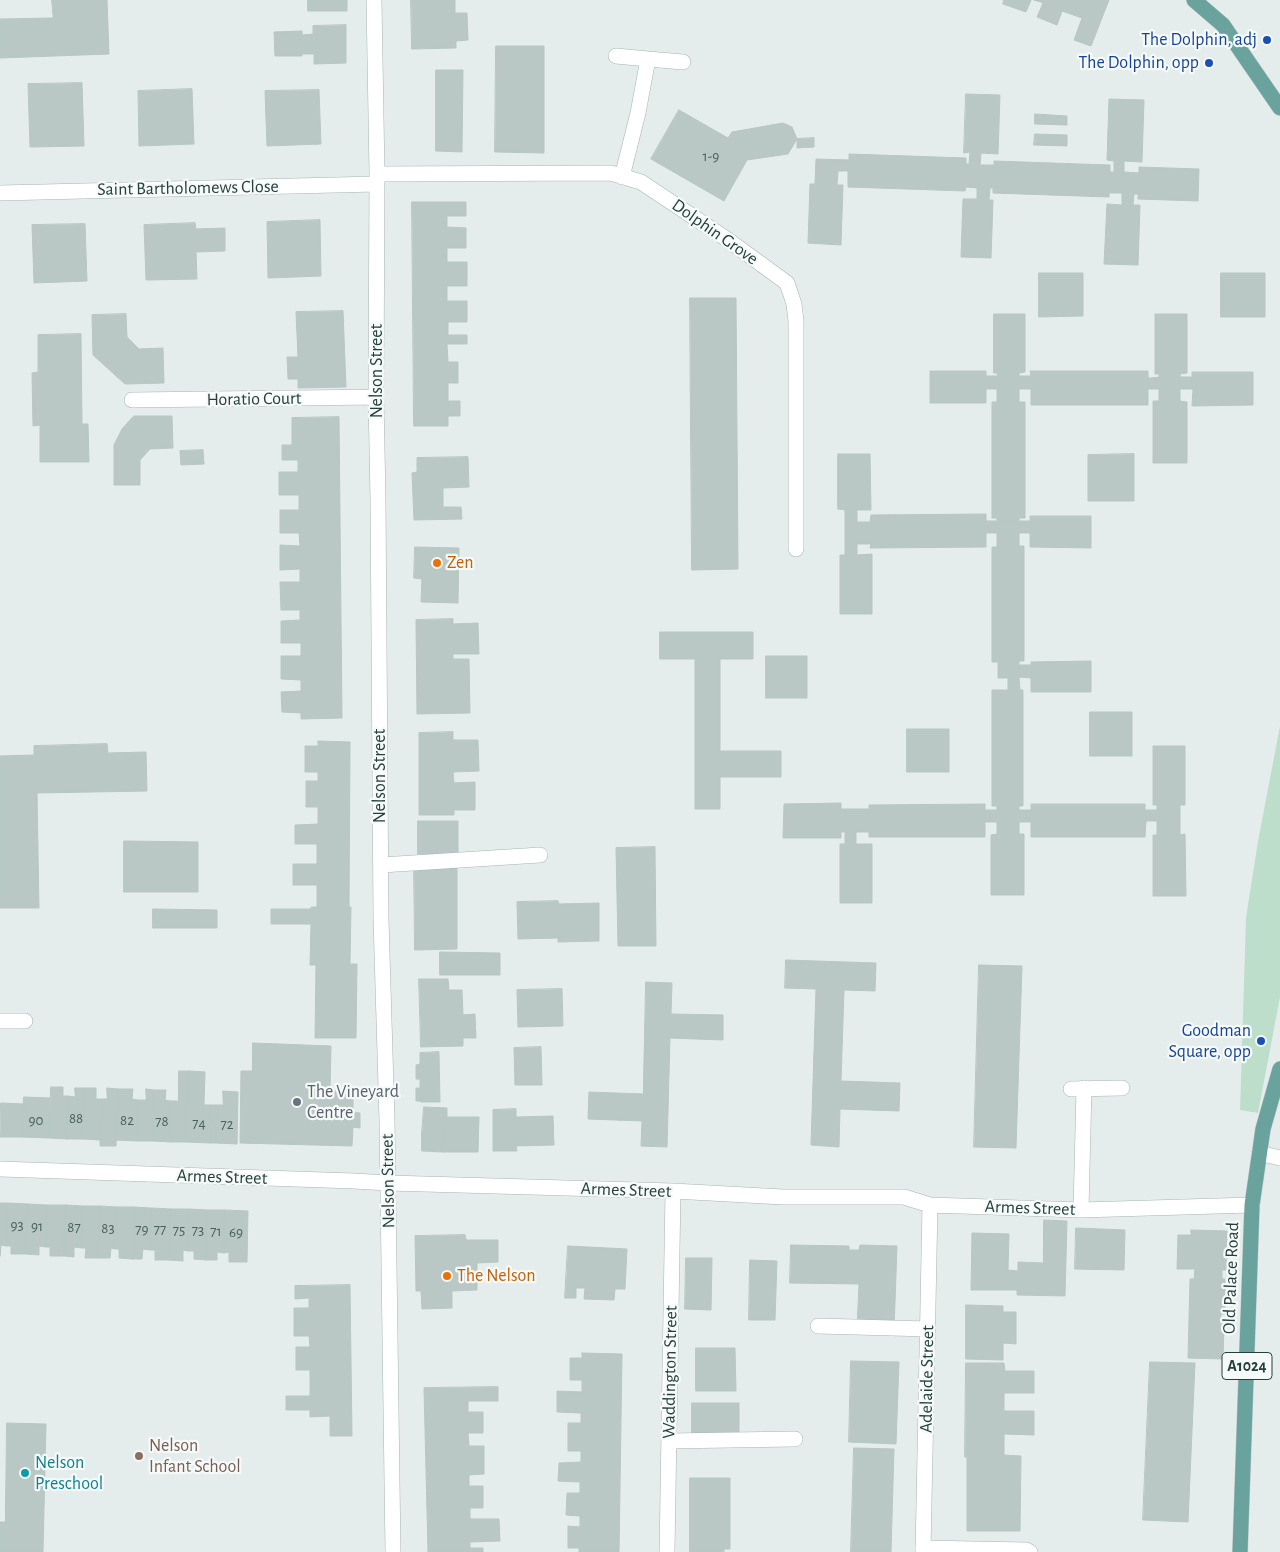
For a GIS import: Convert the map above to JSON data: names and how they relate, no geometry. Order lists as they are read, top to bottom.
{
  "streets": {
    "main road": ["Old Palace Road", "A1024"],
    "street": [
      "Saint Bartholomews Close",
      "Dolphin Grove",
      "Nelson Street",
      "Horatio Court",
      "Armes Street",
      "Waddington Street",
      "Adelaide Street"
    ]
  },
  "crossings": [
    ["Saint Bartholomews Close", "Dolphin Grove"],
    ["Saint Bartholomews Close", "Nelson Street"],
    ["Dolphin Grove", "Nelson Street"],
    ["Nelson Street", "Horatio Court"],
    ["Nelson Street", "Armes Street"],
    ["Armes Street", "Old Palace Road"],
    ["Armes Street", "Waddington Street"],
    ["Armes Street", "Adelaide Street"]
  ],
  "places": [
    "The Dolphin, adj",
    "The Dolphin, opp",
    "Zen",
    "Goodman Square, opp",
    "The Vineyard Centre",
    "The Nelson",
    "Nelson Infant School",
    "Nelson Preschool"
  ],
  "house_numbers": [
    "1-9",
    "88",
    "90",
    "82",
    "78",
    "74",
    "72",
    "93",
    "91",
    "87",
    "83",
    "79",
    "77",
    "75",
    "73",
    "71",
    "69"
  ]
}
